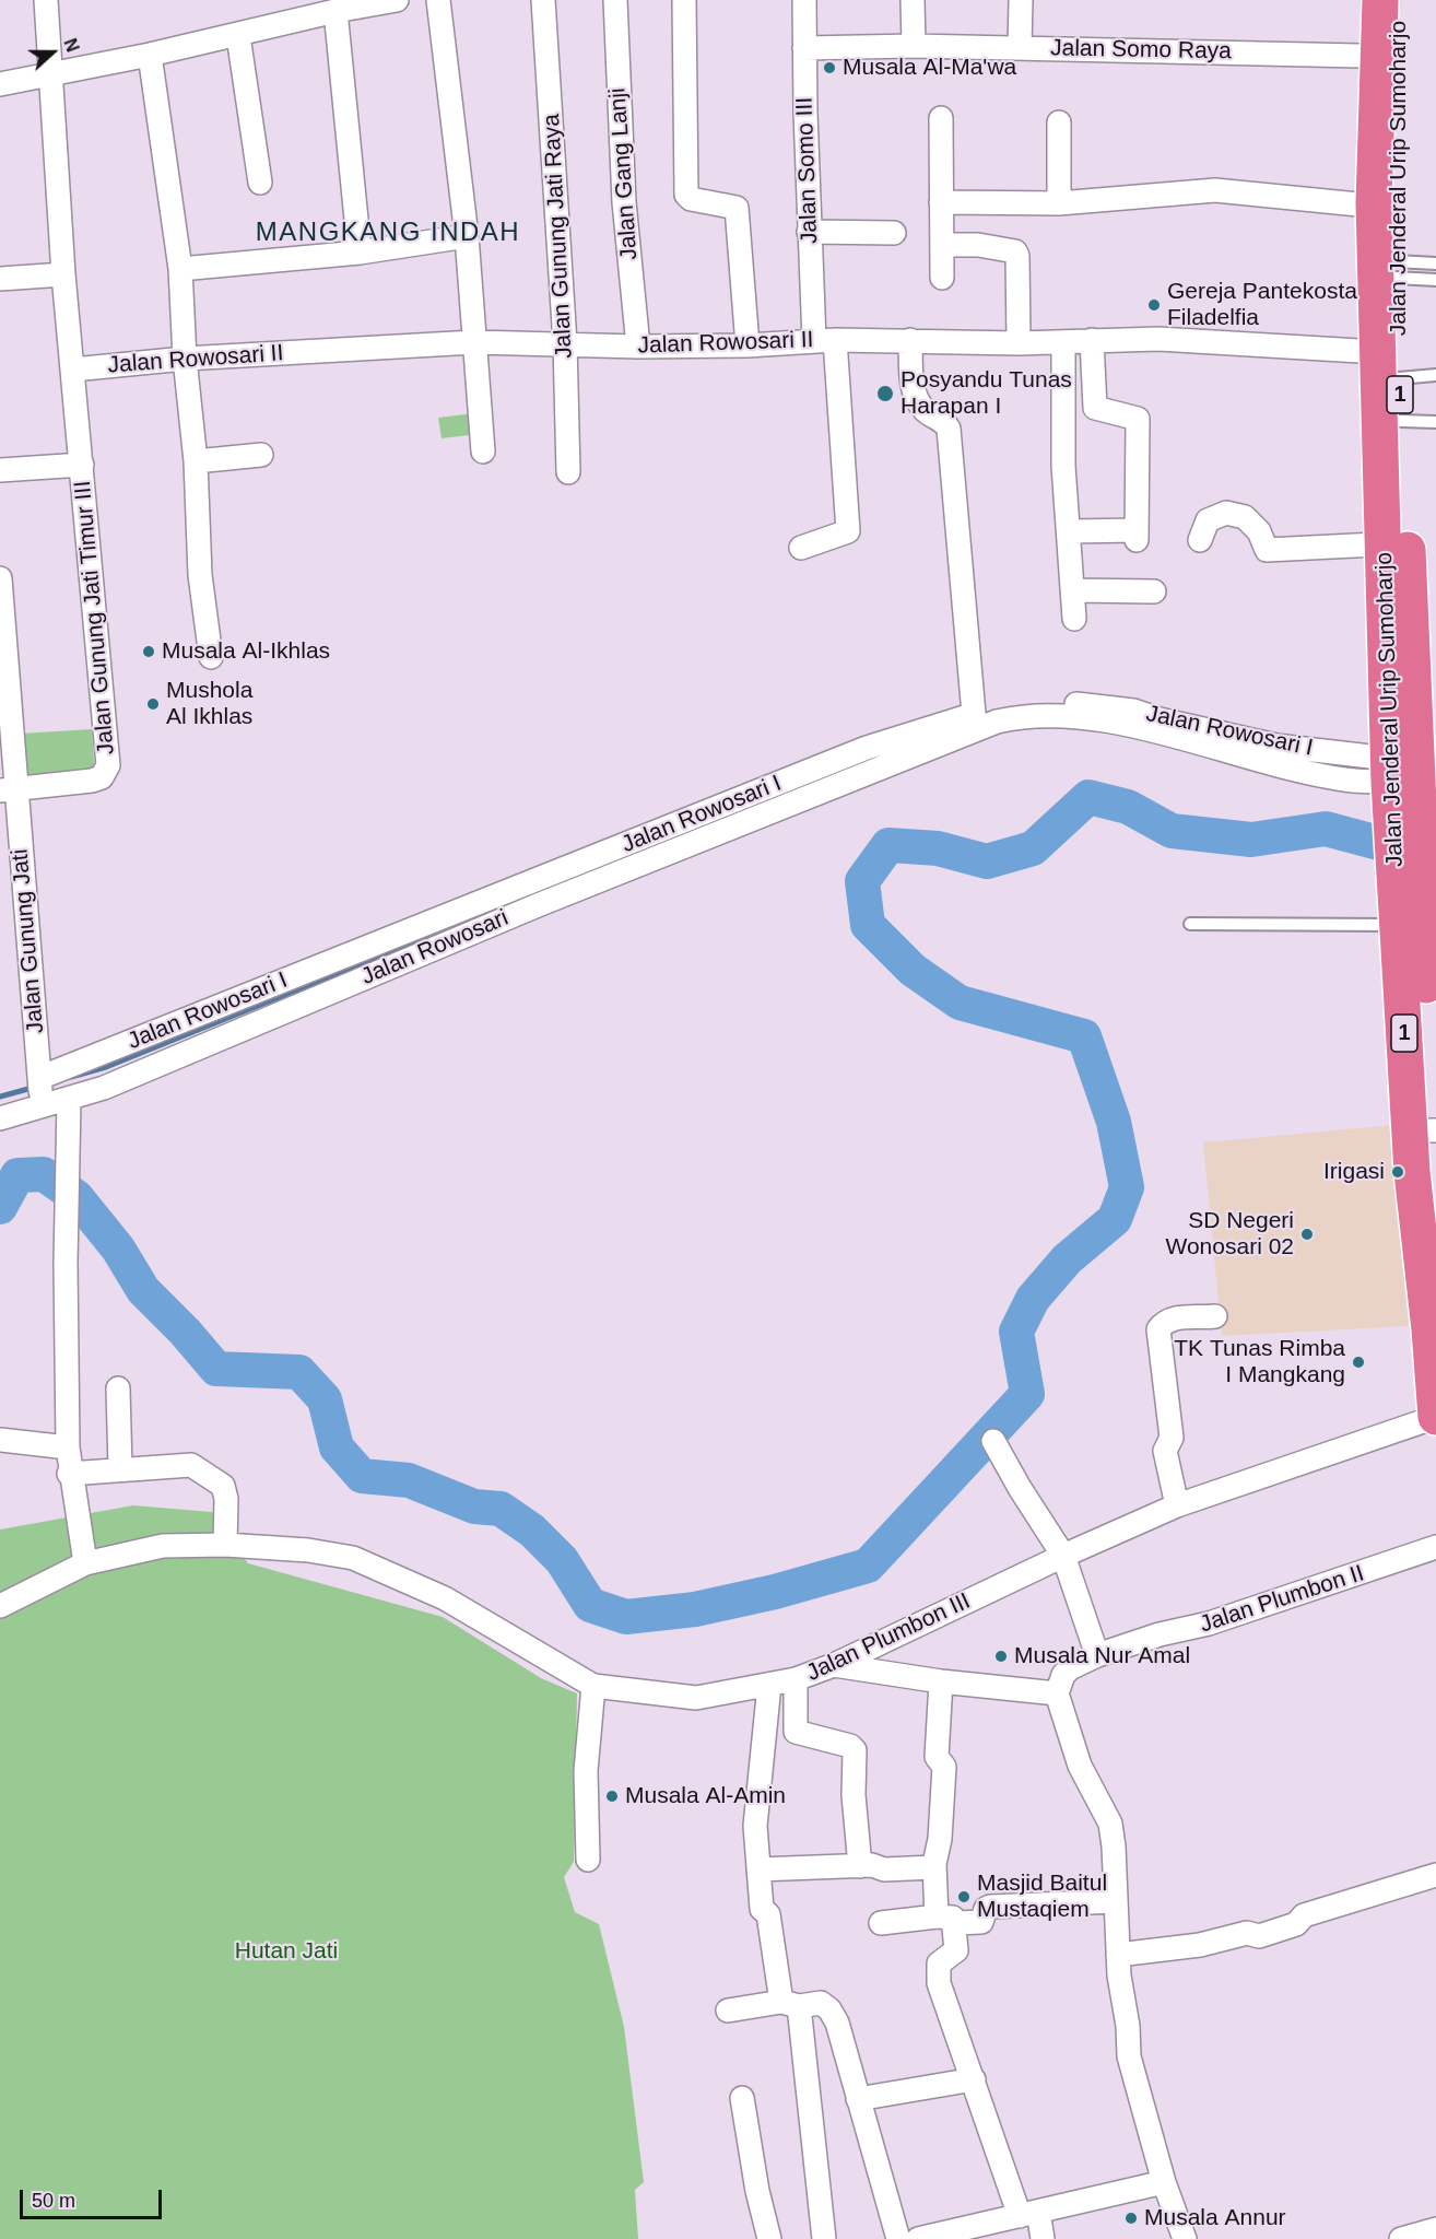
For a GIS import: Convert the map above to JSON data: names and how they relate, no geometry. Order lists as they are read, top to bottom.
{
  "streets": {
    "highway": ["Jalan Jenderal Urip Sumoharjo", "1"],
    "street": [
      "Jalan Somo Raya",
      "Jalan Somo III",
      "Jalan Gang Lanji",
      "Jalan Gunung Jati Raya",
      "Jalan Rowosari II",
      "Jalan Gunung Jati Timur III",
      "Jalan Rowosari I",
      "Jalan Gunung Jati",
      "Jalan Rowosari",
      "Jalan Plumbon II",
      "Jalan Plumbon III"
    ]
  },
  "crossings": [
    ["Jalan Somo Raya", "Jalan Somo III"],
    ["Jalan Somo III", "Jalan Rowosari II"],
    ["Jalan Gang Lanji", "Jalan Rowosari II"],
    ["Jalan Jenderal Urip Sumoharjo", "Jalan Rowosari II"],
    ["Jalan Jenderal Urip Sumoharjo", "1"],
    ["Jalan Jenderal Urip Sumoharjo", "Jalan Rowosari I"],
    ["Jalan Jenderal Urip Sumoharjo", "Jalan Plumbon III"],
    ["Jalan Gunung Jati Raya", "Jalan Rowosari II"],
    ["Jalan Rowosari II", "Jalan Gunung Jati Timur III"],
    ["Jalan Gunung Jati Timur III", "Jalan Gunung Jati"],
    ["Jalan Rowosari I", "Jalan Gunung Jati"],
    ["Jalan Rowosari I", "Jalan Rowosari"],
    ["Jalan Gunung Jati", "Jalan Rowosari"]
  ],
  "districts": ["MANGKANG INDAH"],
  "parks": ["Hutan Jati"],
  "places": [
    "Musala Al-Ma'wa",
    "Gereja Pantekosta Filadelfia",
    "Posyandu Tunas Harapan I",
    "Musala Al-Ikhlas",
    "Mushola Al Ikhlas",
    "Irigasi",
    "SD Negeri Wonosari 02",
    "TK Tunas Rimba I Mangkang",
    "Musala Nur Amal",
    "Musala Al-Amin",
    "Masjid Baitul Mustaqiem",
    "Musala Annur"
  ],
  "scale_bar": "50 m",
  "north": "right"
}
